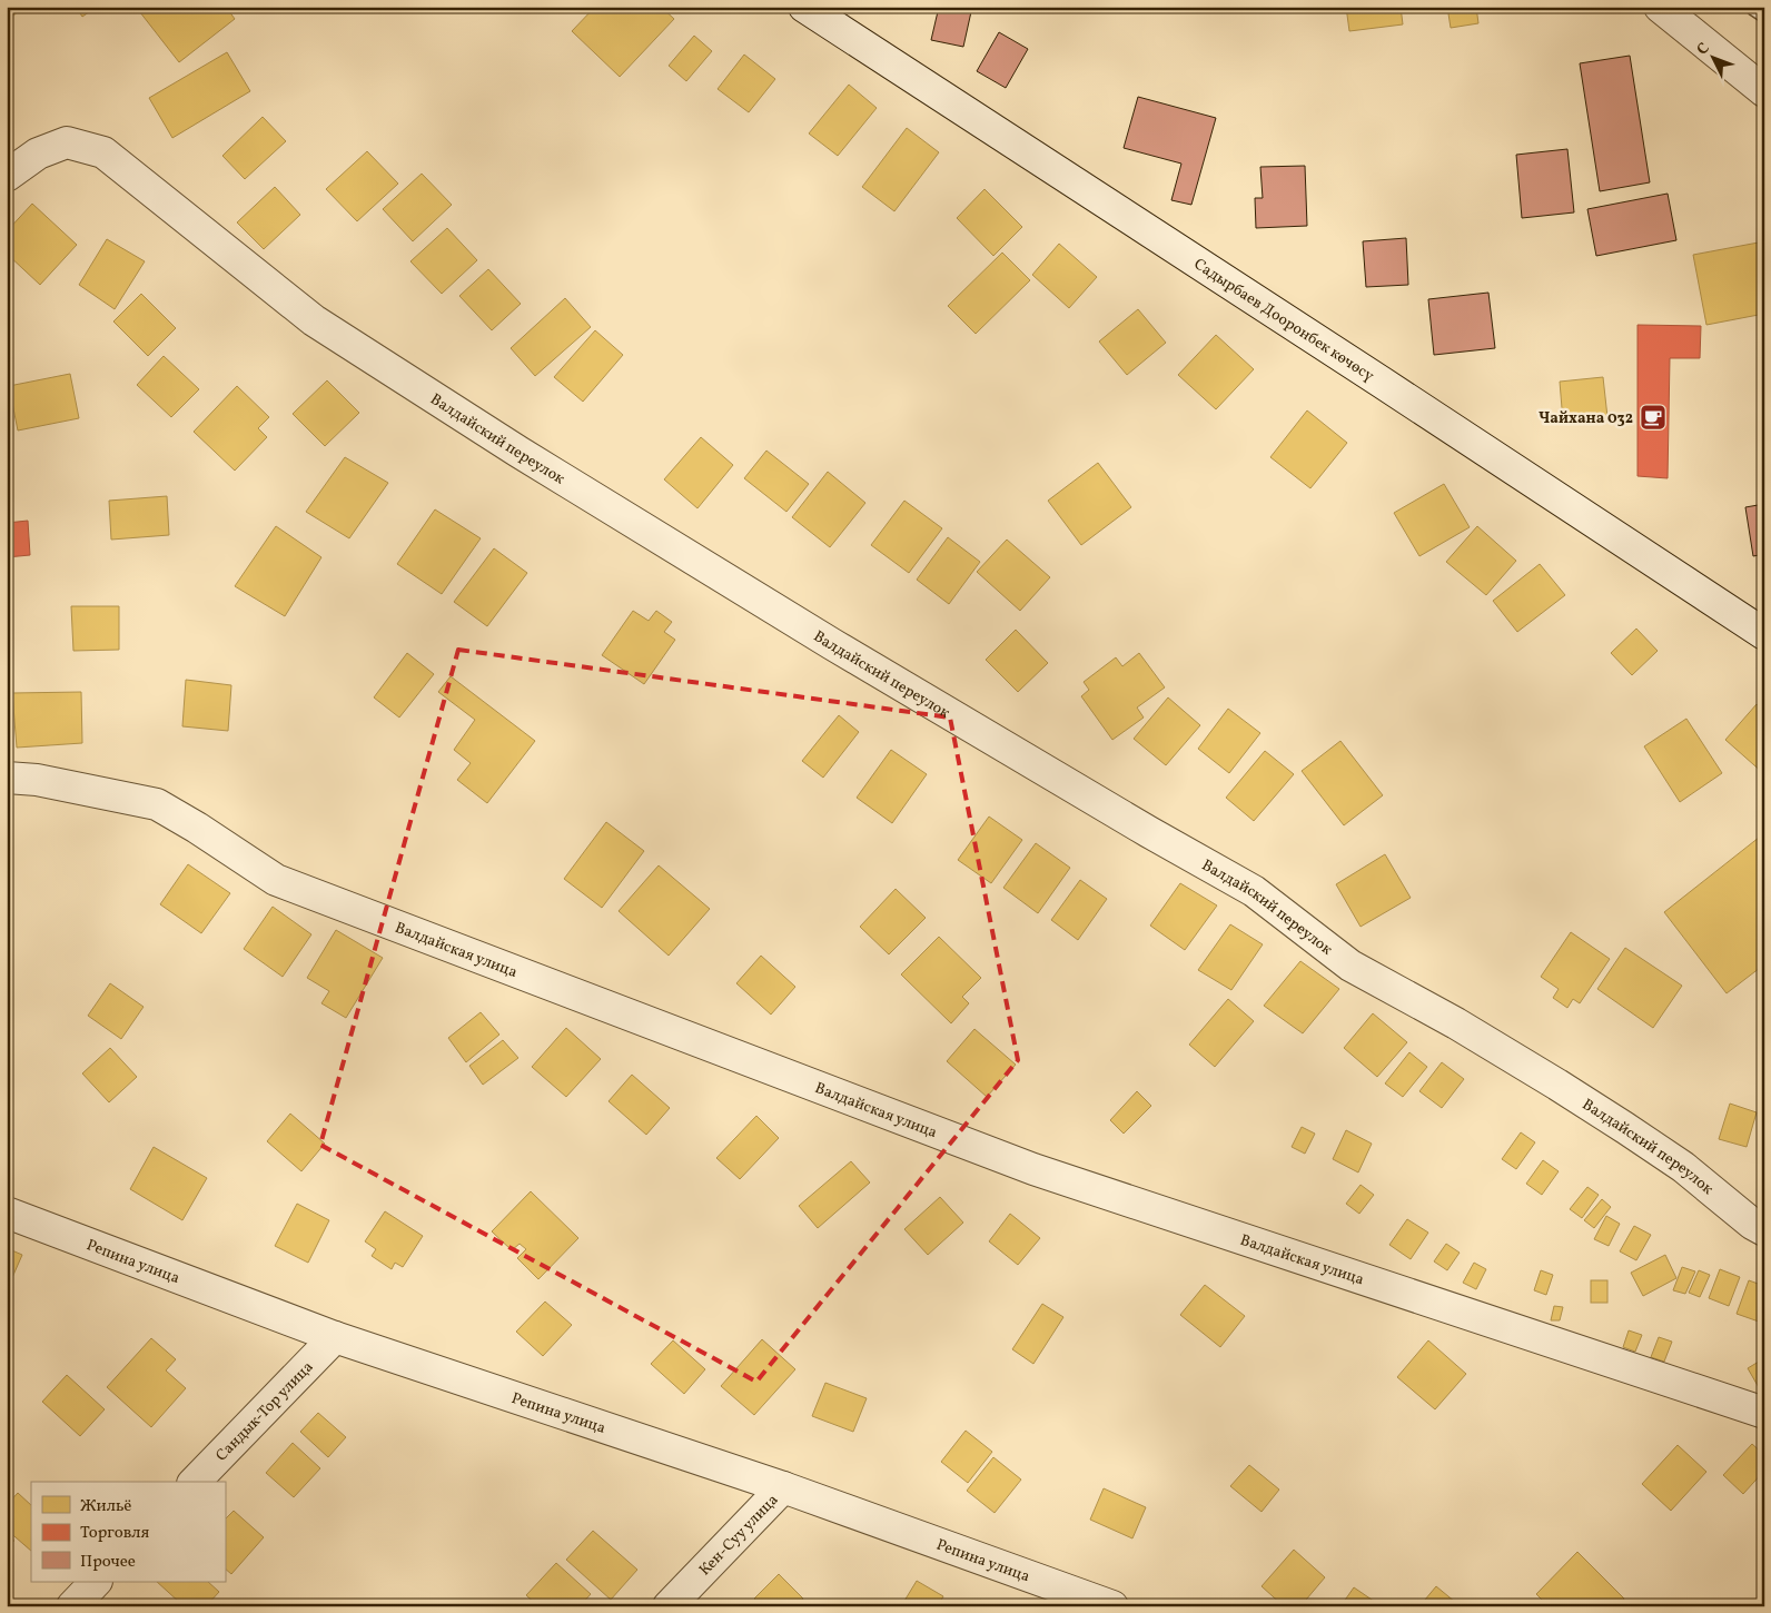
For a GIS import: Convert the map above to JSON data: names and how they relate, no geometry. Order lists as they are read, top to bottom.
{
  "streets": {
    "street": [
      "Садырбаев Дооронбек көчөсү",
      "Валдайский переулок",
      "Валдайская улица",
      "Репина улица",
      "Сандык-Тор улица",
      "Кен-Суу улица"
    ]
  },
  "crossings": [
    ["Репина улица", "Сандык-Тор улица"],
    ["Репина улица", "Кен-Суу улица"]
  ],
  "places": {
    "cafe": ["Чайхана 032"]
  },
  "legend": ["Жильё", "Торговля", "Прочее"],
  "north": "top left"
}
